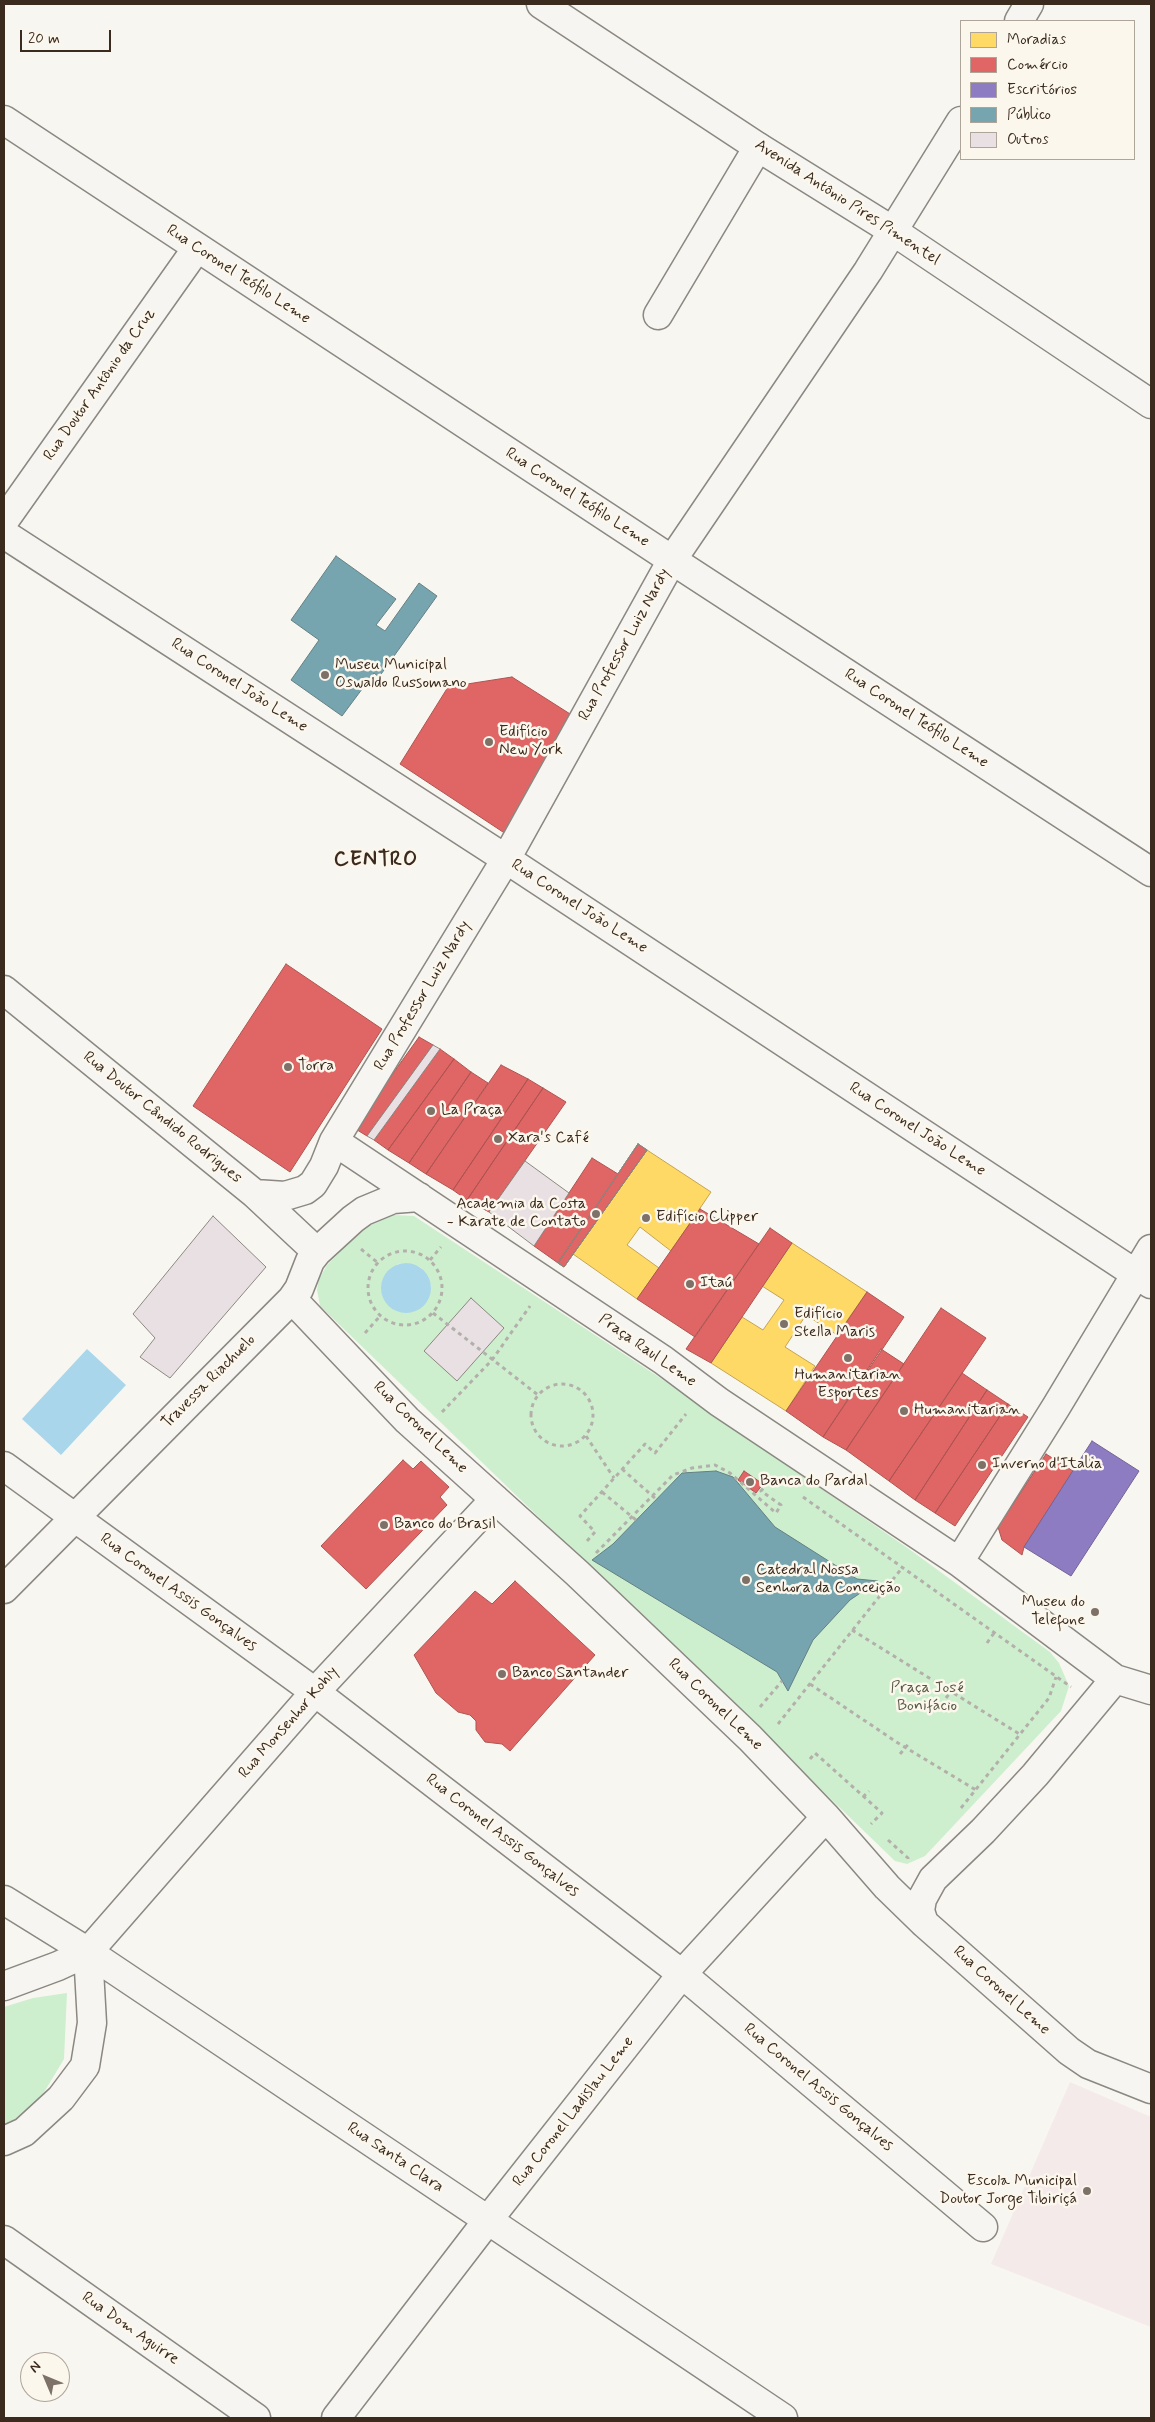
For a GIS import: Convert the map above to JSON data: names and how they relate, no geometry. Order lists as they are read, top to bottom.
{
  "streets": {
    "street": [
      "Avenida Antônio Pires Pimentel",
      "Rua Coronel Teófilo Leme",
      "Rua Doutor Antônio da Cruz",
      "Rua Professor Luiz Nardy",
      "Rua Coronel João Leme",
      "Rua Doutor Cândido Rodrigues",
      "Praça Raul Leme",
      "Travessa Riachuelo",
      "Rua Coronel Leme",
      "Rua Coronel Assis Gonçalves",
      "Rua Monsenhor Kohly",
      "Rua Coronel Ladislau Leme",
      "Rua Santa Clara",
      "Rua Dom Aguirre"
    ]
  },
  "crossings": [
    ["Avenida Antônio Pires Pimentel", "Rua Professor Luiz Nardy"],
    ["Rua Coronel Teófilo Leme", "Rua Doutor Antônio da Cruz"],
    ["Rua Coronel Teófilo Leme", "Rua Professor Luiz Nardy"],
    ["Rua Professor Luiz Nardy", "Rua Coronel João Leme"],
    ["Rua Professor Luiz Nardy", "Rua Doutor Cândido Rodrigues"],
    ["Rua Professor Luiz Nardy", "Praça Raul Leme"],
    ["Rua Doutor Cândido Rodrigues", "Travessa Riachuelo"],
    ["Praça Raul Leme", "Travessa Riachuelo"],
    ["Travessa Riachuelo", "Rua Coronel Leme"],
    ["Travessa Riachuelo", "Rua Coronel Assis Gonçalves"],
    ["Rua Coronel Leme", "Rua Monsenhor Kohly"],
    ["Rua Coronel Leme", "Rua Coronel Ladislau Leme"],
    ["Rua Coronel Assis Gonçalves", "Rua Monsenhor Kohly"],
    ["Rua Coronel Assis Gonçalves", "Rua Coronel Ladislau Leme"],
    ["Rua Monsenhor Kohly", "Rua Santa Clara"],
    ["Rua Coronel Ladislau Leme", "Rua Santa Clara"]
  ],
  "districts": ["CENTRO"],
  "parks": ["Praça José Bonifácio"],
  "places": [
    "Museu Municipal Oswaldo Russomano",
    "Edifício New York",
    "Torra",
    "La Praça",
    "Xara's Café",
    "Academia da Costa - Karate de Contato",
    "Edifício Clipper",
    "Itaú",
    "Edifício Stella Maris",
    "Humanitarian Esportes",
    "Humanitarian",
    "Inverno d'Italia",
    "Banca do Pardal",
    "Banco do Brasil",
    "Catedral Nossa Senhora da Conceição",
    "Museu do Telefone",
    "Banco Santander",
    "Escola Municipal Doutor Jorge Tibiriçá"
  ],
  "legend": [
    "Moradias",
    "Comércio",
    "Escritórios",
    "Público",
    "Outros"
  ],
  "scale_bar": "20 m",
  "north": "top left"
}
